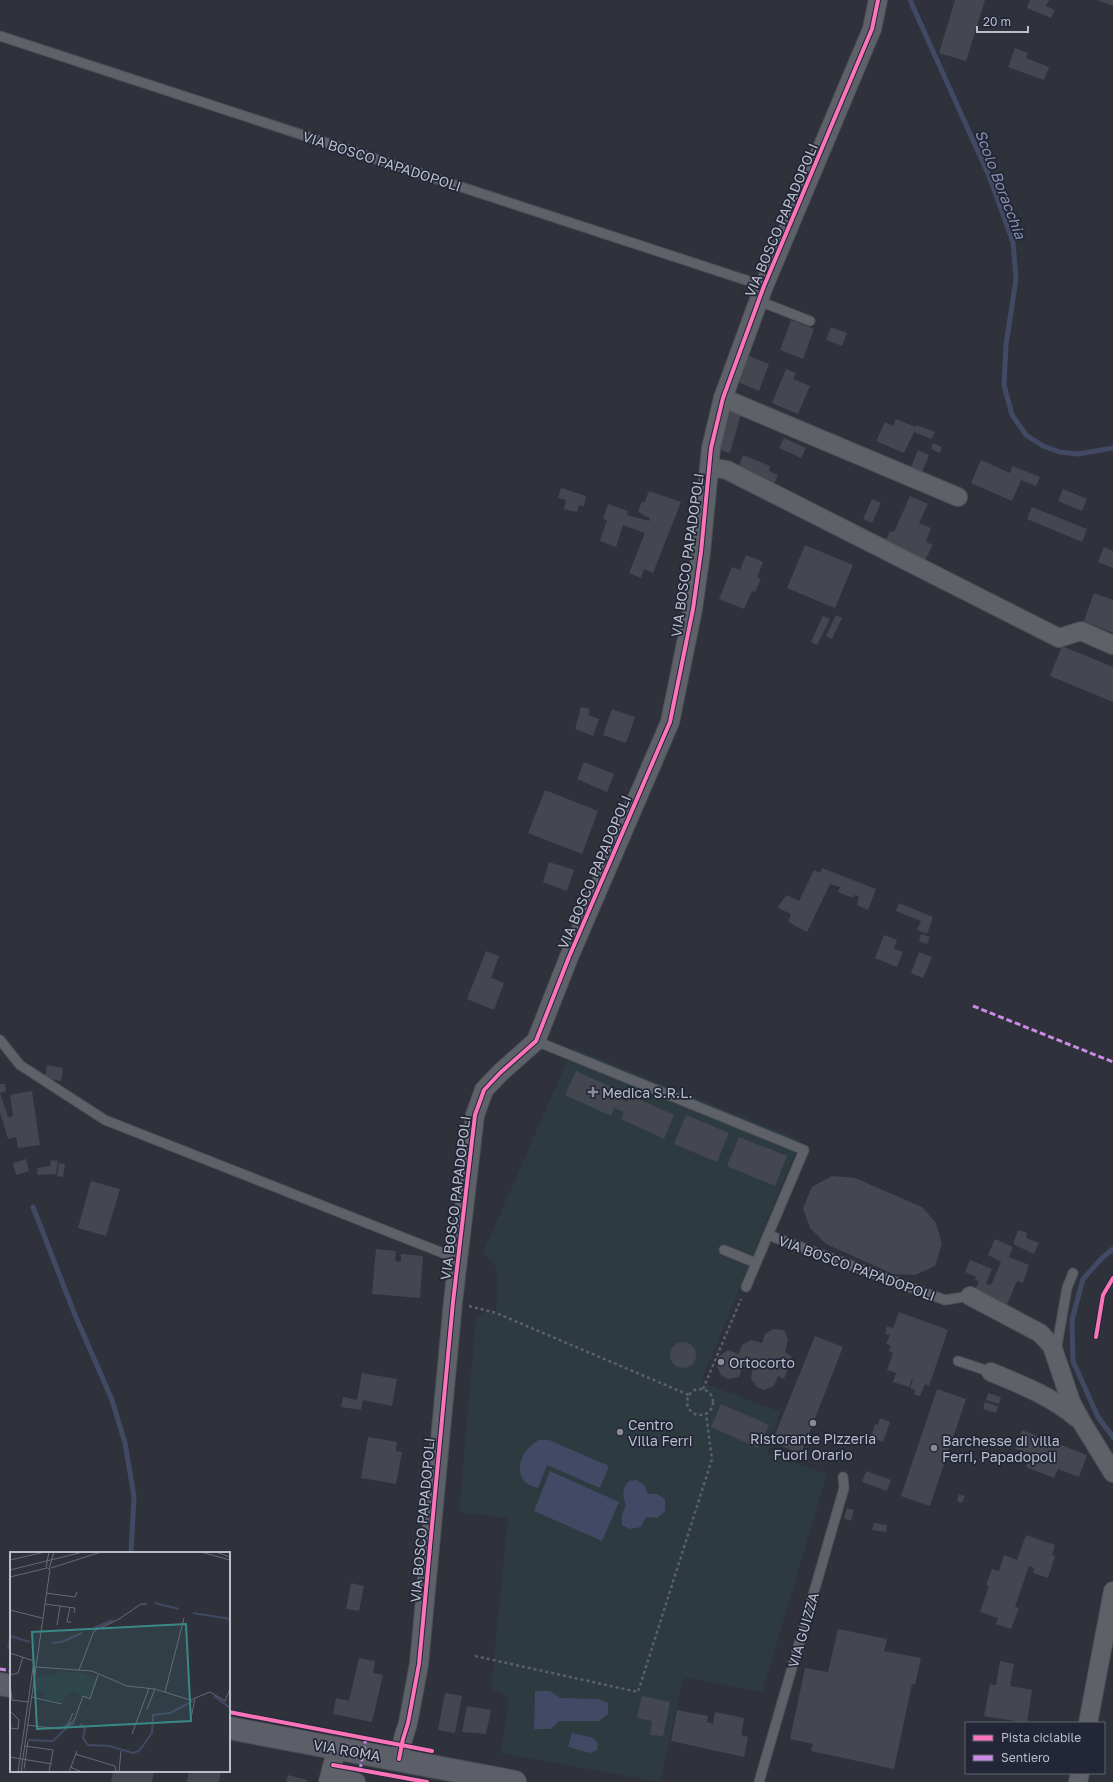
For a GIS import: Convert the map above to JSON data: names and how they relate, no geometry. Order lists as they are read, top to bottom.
{
  "streets": {
    "main road": ["VIA ROMA"],
    "street": ["VIA BOSCO PAPADOPOLI"],
    "lane": ["VIA GUIZZA"]
  },
  "crossings": [
    ["VIA BOSCO PAPADOPOLI", "VIA ROMA"]
  ],
  "water": ["Scolo Boracchia"],
  "places": {
    "health": ["Medica S.R.L."],
    "other": [
      "Ortocorto",
      "Ristorante Pizzeria Fuori Orario",
      "Centro Villa Ferri",
      "Barchesse di villa Ferri, Papadopoli"
    ]
  },
  "legend": ["Pista ciclabile", "Sentiero"],
  "scale_bar": "20 m"
}
